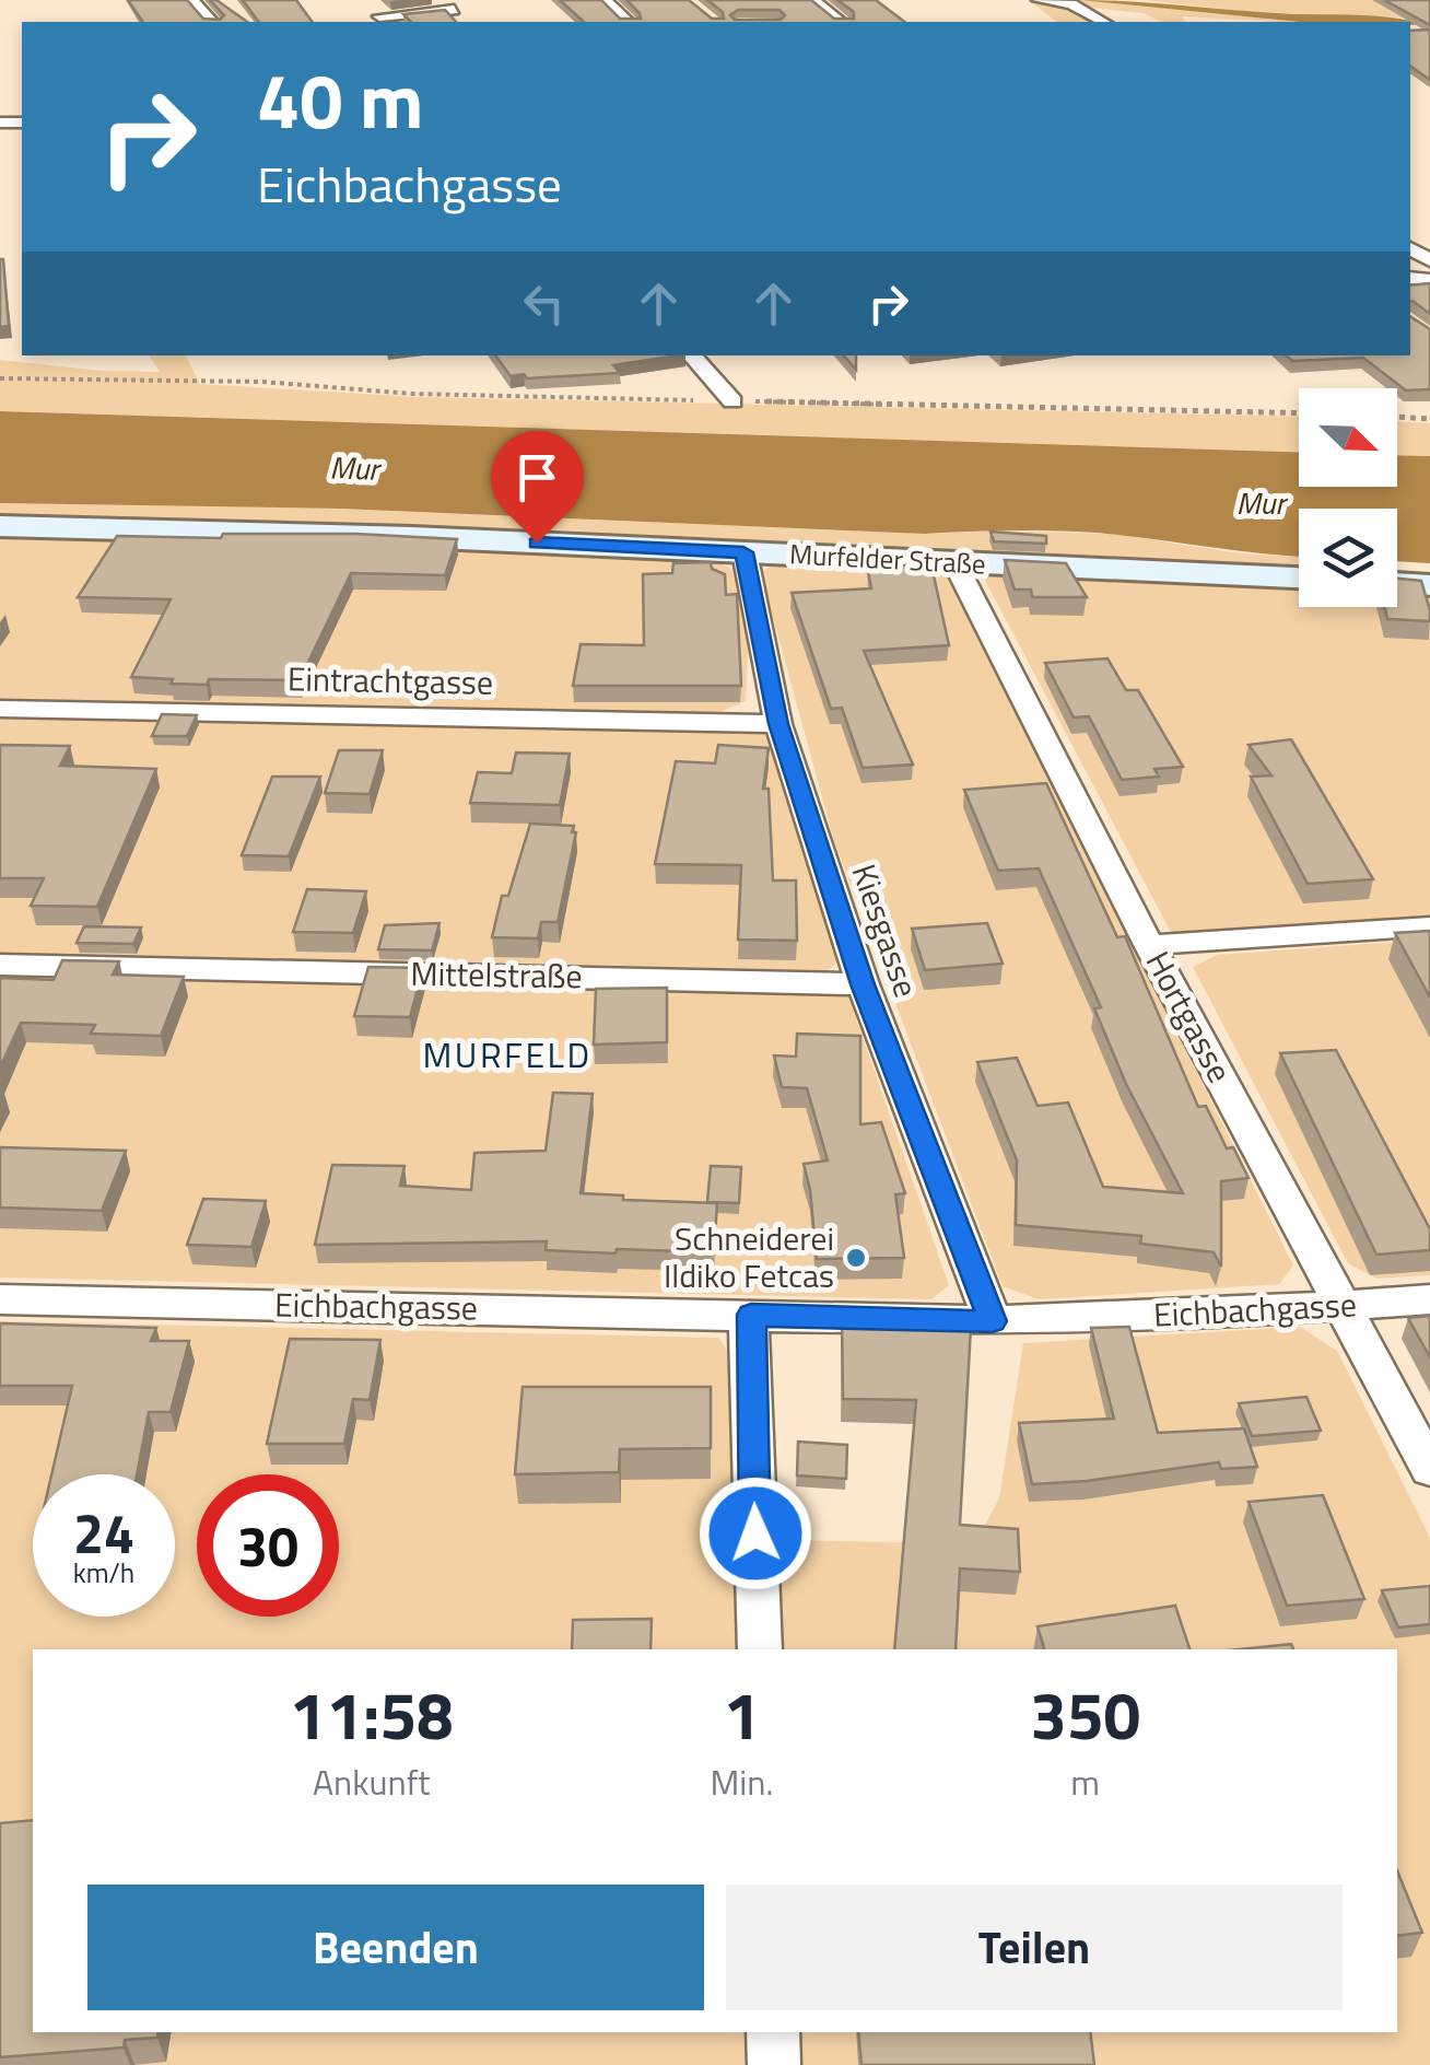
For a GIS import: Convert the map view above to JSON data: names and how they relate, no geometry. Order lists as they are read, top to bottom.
{
  "streets": {
    "street": [
      "Murfelder Straße",
      "Eintrachtgasse",
      "Kiesgasse",
      "Mittelstraße",
      "Hortgasse",
      "Eichbachgasse"
    ]
  },
  "crossings": [
    ["Murfelder Straße", "Kiesgasse"],
    ["Murfelder Straße", "Hortgasse"],
    ["Eintrachtgasse", "Kiesgasse"],
    ["Kiesgasse", "Mittelstraße"],
    ["Kiesgasse", "Eichbachgasse"],
    ["Hortgasse", "Eichbachgasse"]
  ],
  "districts": ["MURFELD"],
  "water": ["Mur"],
  "places": ["Schneiderei Ildiko Fetcas"],
  "north": "bottom right",
  "page": {
    "turn": ["40 m", "Eichbachgasse"],
    "speed": "24 km/h",
    "limit": "30",
    "eta": [
      "11:58",
      "Ankunft",
      "1",
      "Min.",
      "350",
      "m"
    ],
    "buttons": ["Beenden", "Teilen"]
  }
}
